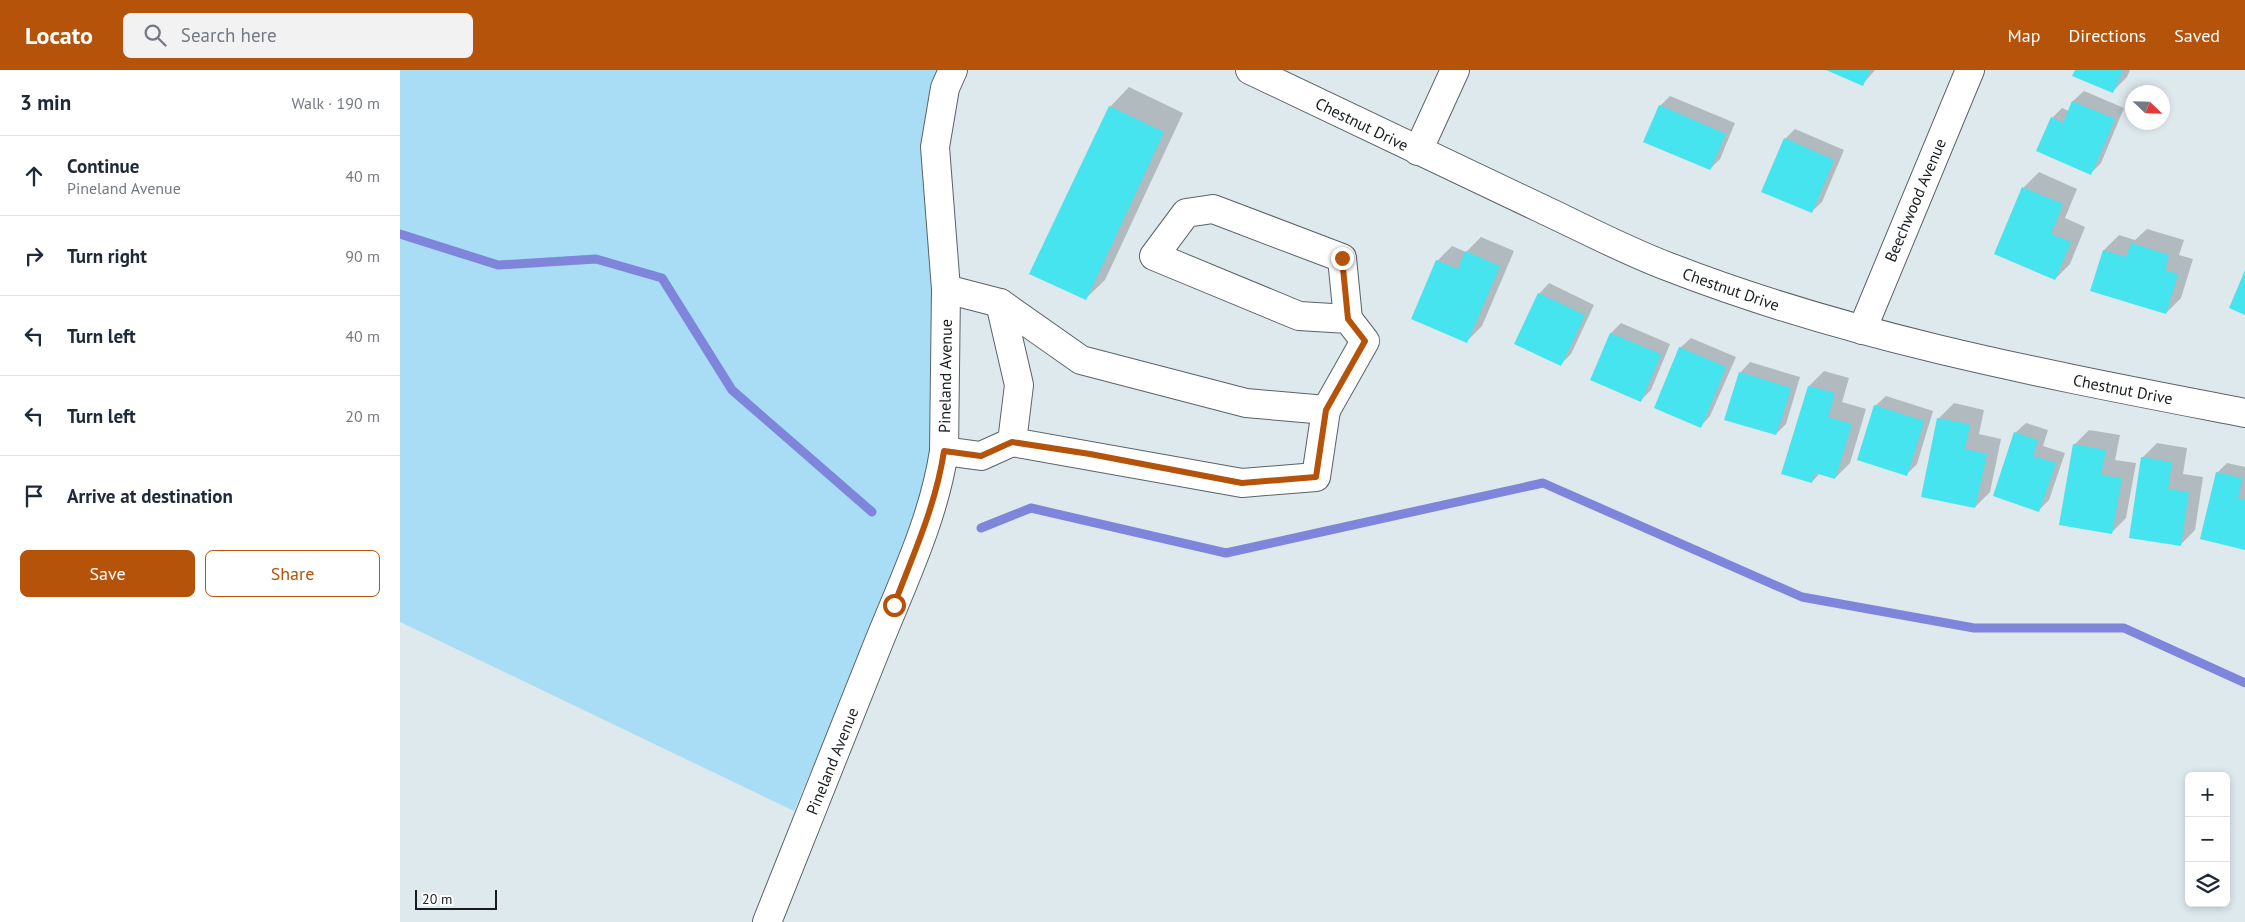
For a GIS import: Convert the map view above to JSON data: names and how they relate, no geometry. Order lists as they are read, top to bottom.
{
  "streets": {
    "street": ["Chestnut Drive", "Beechwood Avenue", "Pineland Avenue"]
  },
  "crossings": [
    ["Chestnut Drive", "Beechwood Avenue"]
  ],
  "scale_bar": "20 m",
  "north": "bottom right",
  "page": {
    "header": "Locato",
    "search": "Search here",
    "nav": ["Map", "Directions", "Saved"],
    "heading": ["3 min", "Walk · 190 m"],
    "list": [
      ["Continue", "Pineland Avenue", "40 m"],
      ["Turn right", "90 m"],
      ["Turn left", "40 m"],
      ["Turn left", "20 m"],
      "Arrive at destination"
    ],
    "buttons": ["Save", "Share"],
    "map_buttons": ["+", "−"],
    "scale": "20 m"
  }
}
